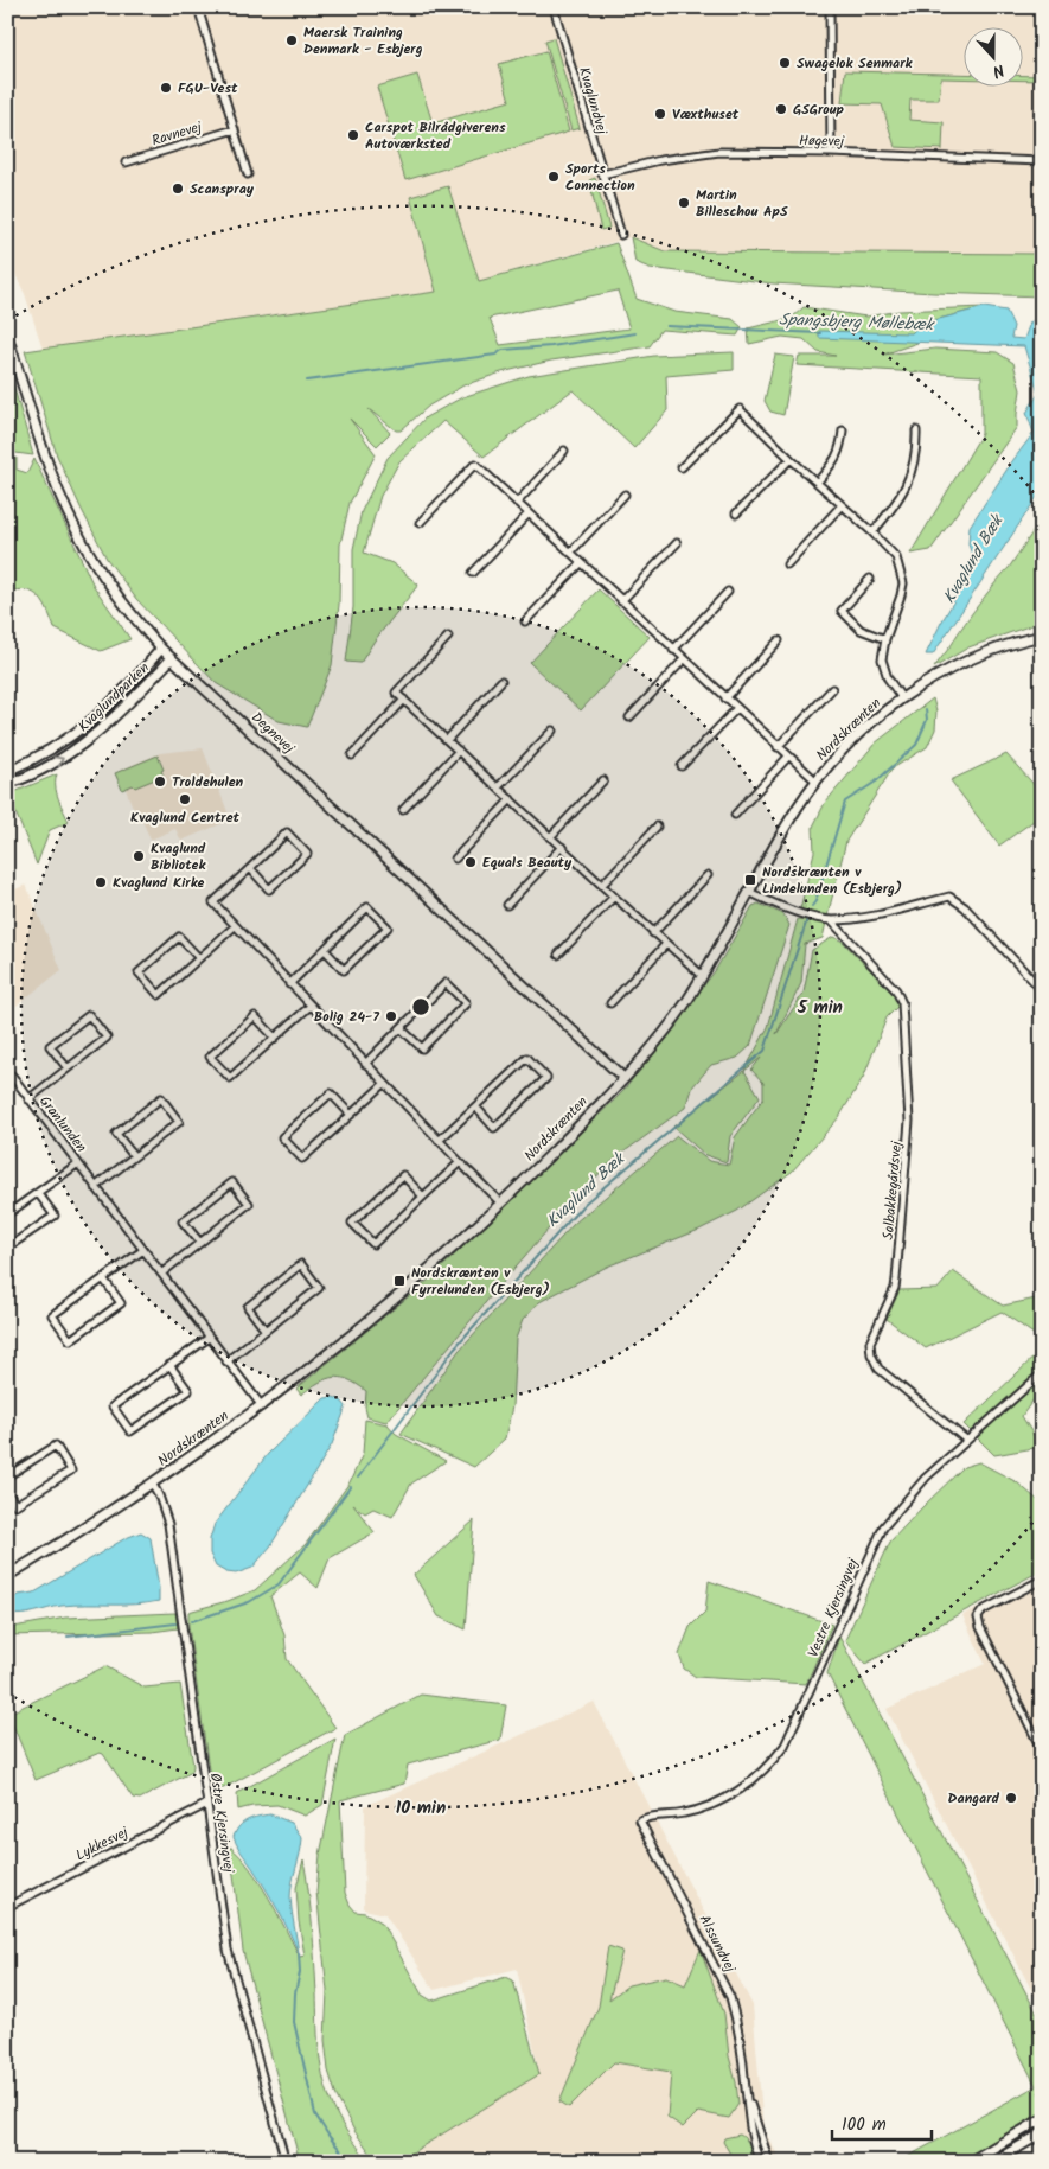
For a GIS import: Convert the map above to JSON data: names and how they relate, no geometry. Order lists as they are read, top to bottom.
{
  "streets": {
    "street": [
      "Kvaglundvej",
      "Ravnevej",
      "Høgevej",
      "Kvaglundparken",
      "Nordskrænten",
      "Degnevej",
      "Granlunden",
      "Solbakkegårdsvej",
      "Vestre Kjersingvej",
      "Østre Kjersingvej",
      "Lykkesvej",
      "Alssundvej"
    ]
  },
  "crossings": [
    ["Kvaglundvej", "Høgevej"],
    ["Kvaglundparken", "Degnevej"],
    ["Nordskrænten", "Degnevej"],
    ["Nordskrænten", "Granlunden"],
    ["Nordskrænten", "Østre Kjersingvej"],
    ["Solbakkegårdsvej", "Vestre Kjersingvej"],
    ["Vestre Kjersingvej", "Alssundvej"],
    ["Østre Kjersingvej", "Lykkesvej"]
  ],
  "water": ["Spangsbjerg Møllebæk", "Kvaglund Bæk"],
  "places": {
    "other": [
      "Maersk Training Denmark - Esbjerg",
      "Swagelok Senmark",
      "FGU-Vest",
      "GSGroup",
      "Væxthuset",
      "Carspot Bilrådgiverens Autoværksted",
      "Sports Connection",
      "Scanspray",
      "Martin Billeschou ApS",
      "Troldehulen",
      "Kvaglund Centret",
      "Kvaglund Bibliotek",
      "Equals Beauty",
      "Kvaglund Kirke",
      "Bolig 24-7",
      "Dangard"
    ],
    "transit": ["Nordskrænten v Lindelunden (Esbjerg)", "Nordskrænten v Fyrrelunden (Esbjerg)"]
  },
  "scale_bar": "100 m",
  "north": "bottom",
  "rings": ["5 min", "10 min"]
}
